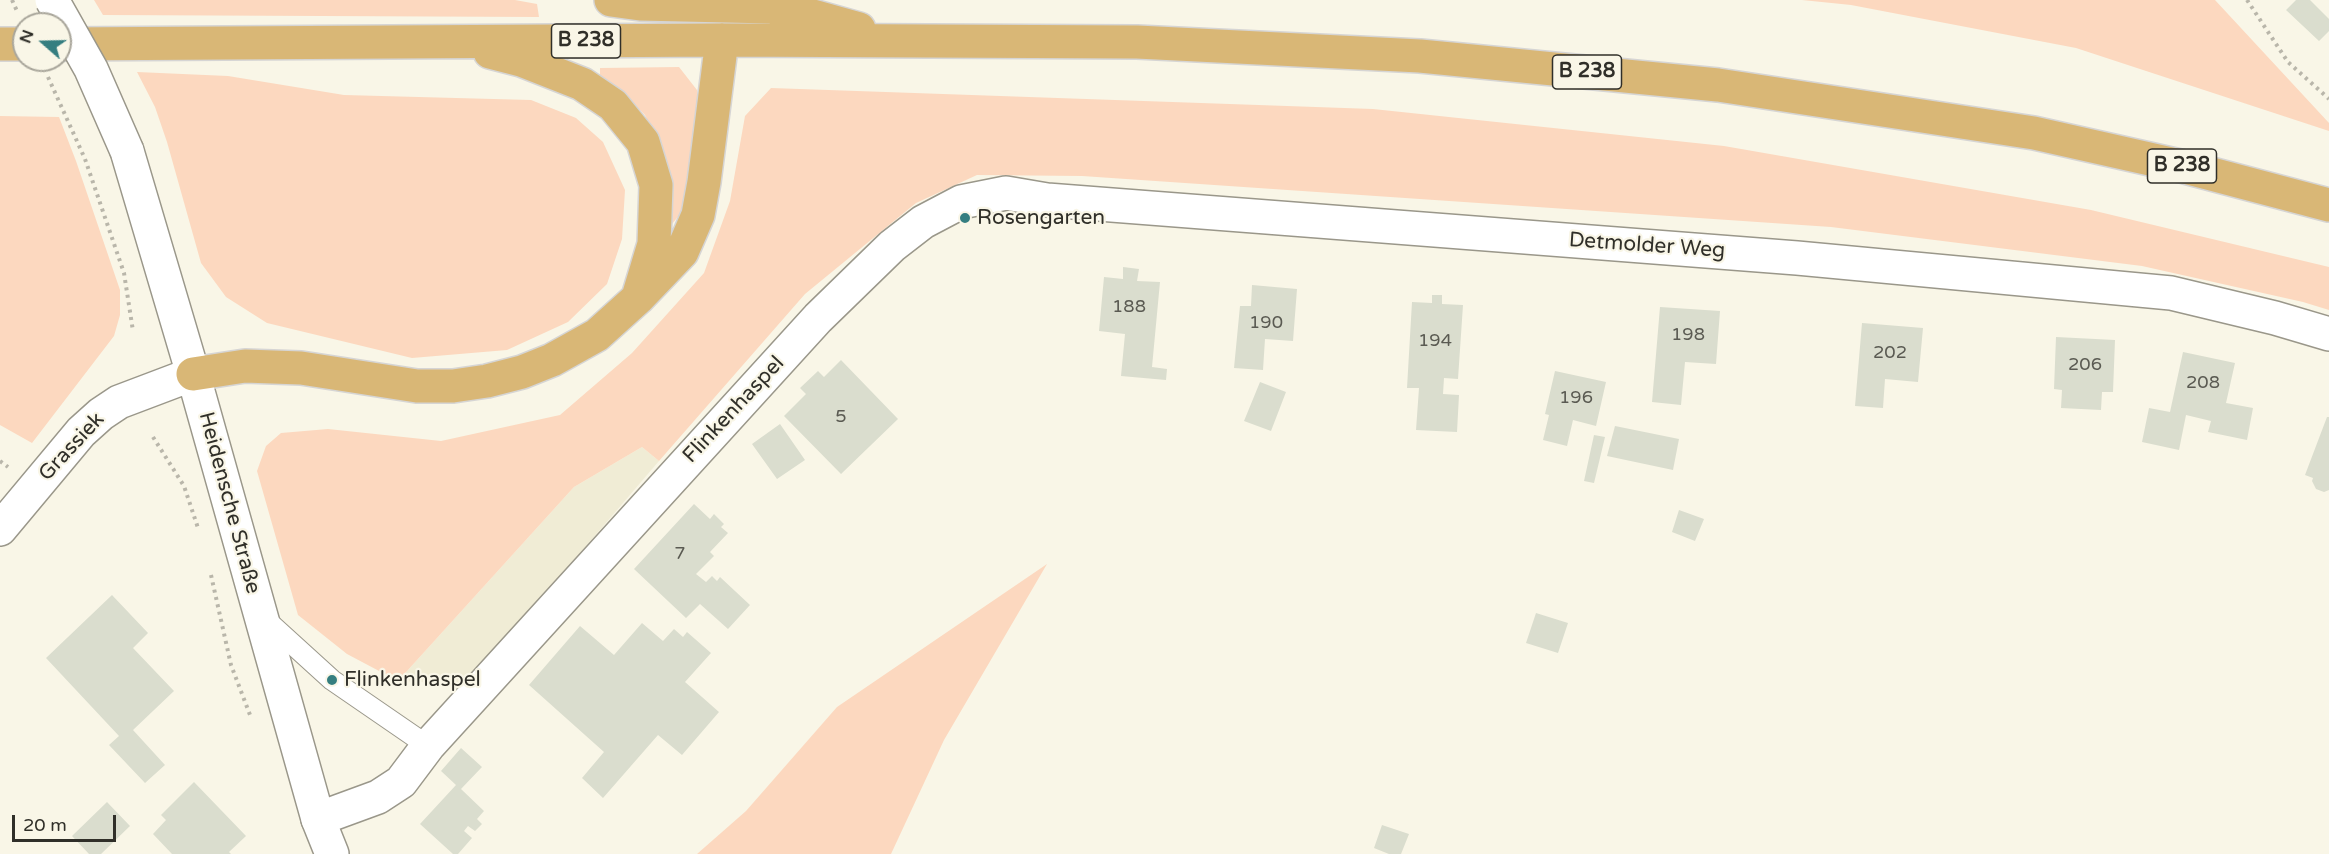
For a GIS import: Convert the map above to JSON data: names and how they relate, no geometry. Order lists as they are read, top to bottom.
{
  "streets": {
    "main road": ["B 238"],
    "street": [
      "Detmolder Weg",
      "Flinkenhaspel",
      "Grassiek",
      "Heidensche Straße"
    ]
  },
  "crossings": [
    ["Detmolder Weg", "Flinkenhaspel"],
    ["Flinkenhaspel", "Heidensche Straße"],
    ["Grassiek", "Heidensche Straße"]
  ],
  "places": ["Rosengarten", "Flinkenhaspel"],
  "house_numbers": [
    "188",
    "190",
    "198",
    "194",
    "202",
    "206",
    "208",
    "196",
    "5",
    "7"
  ],
  "scale_bar": "20 m",
  "north": "left"
}
